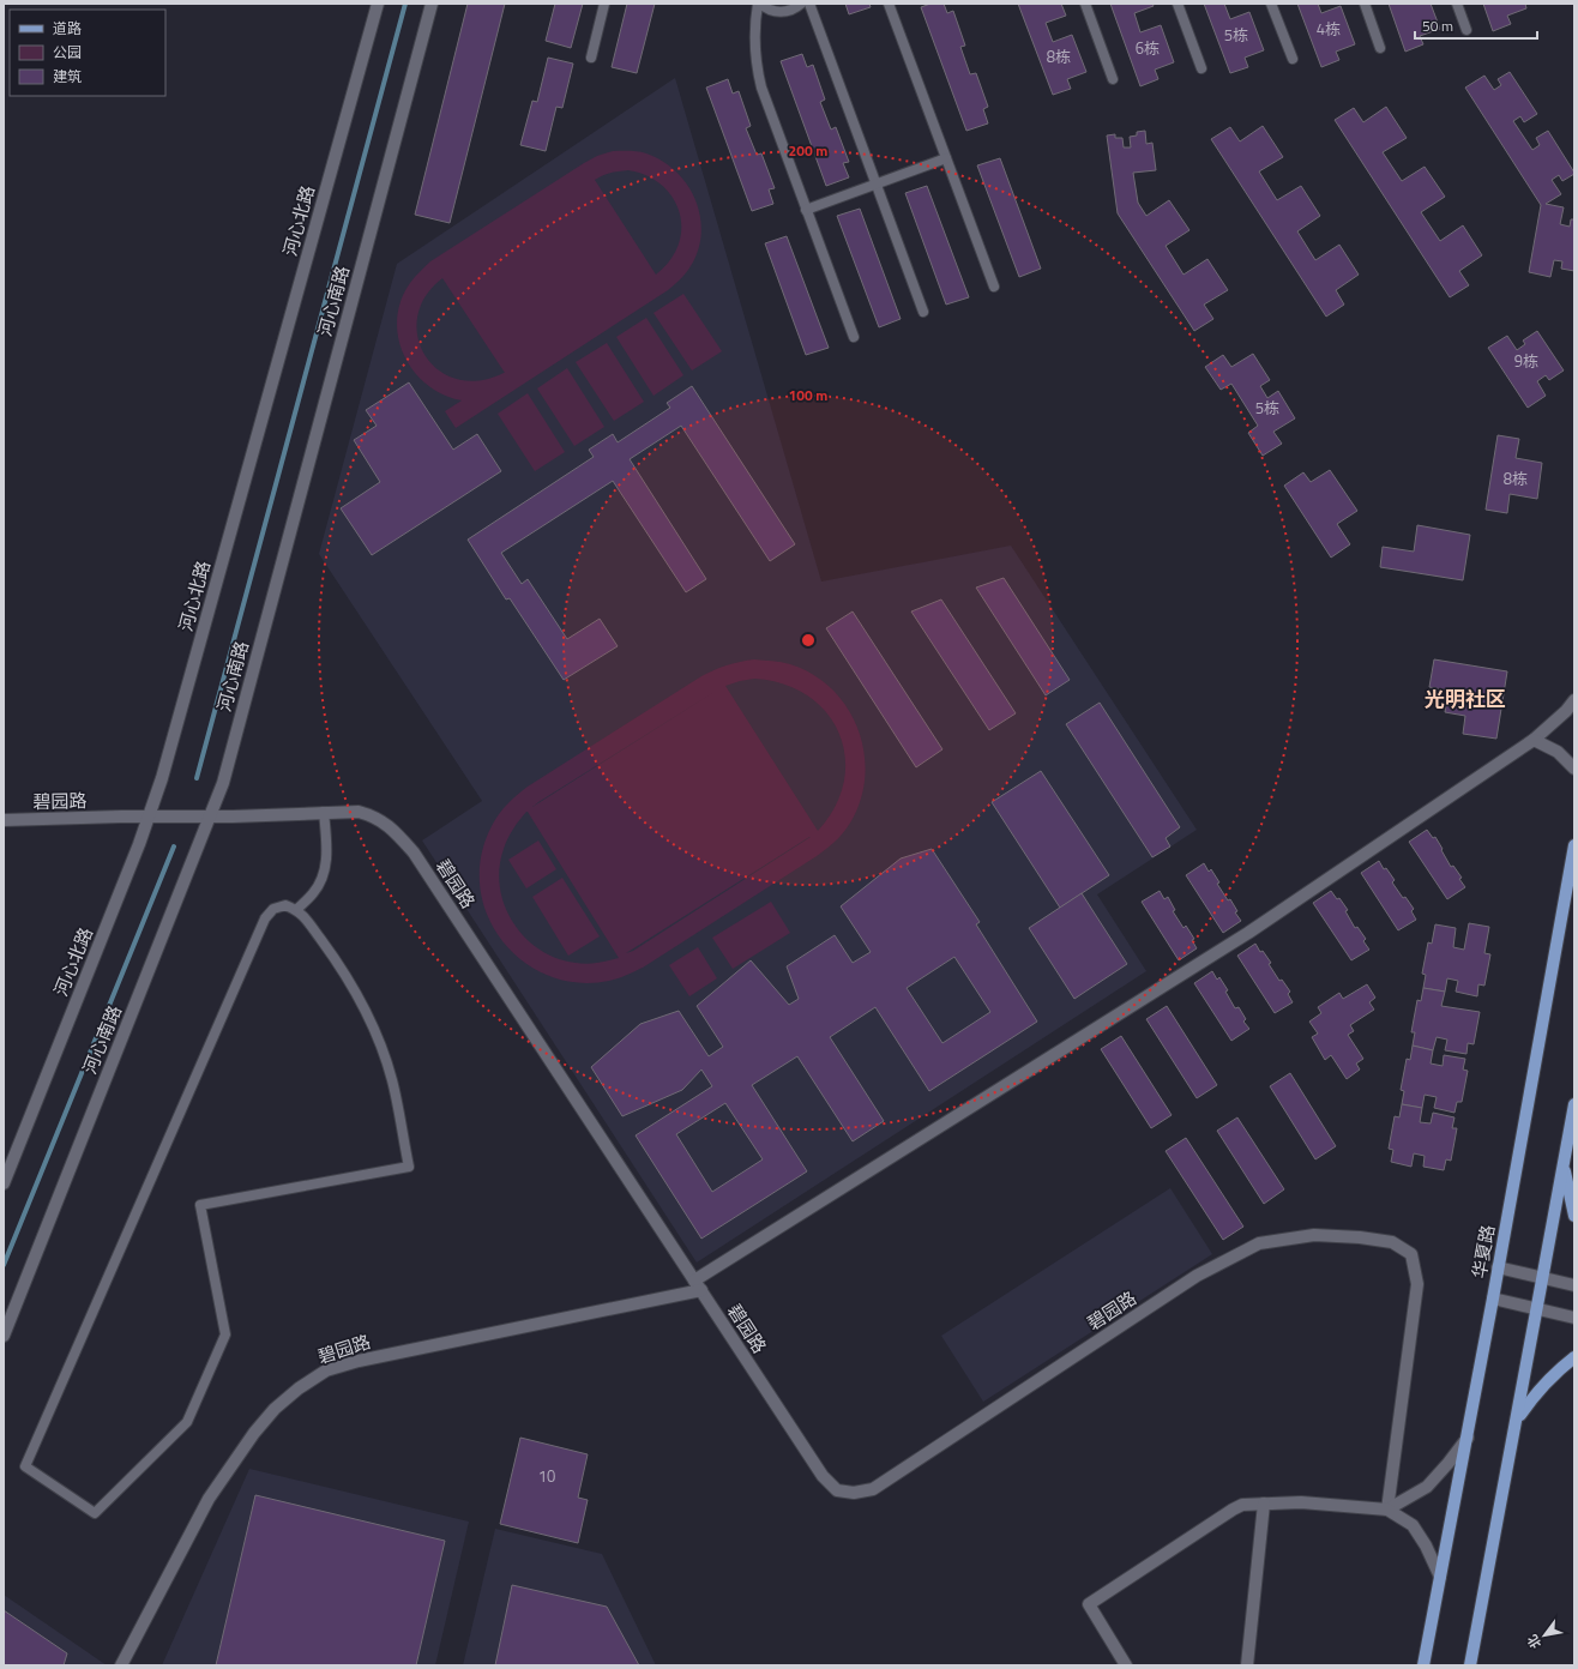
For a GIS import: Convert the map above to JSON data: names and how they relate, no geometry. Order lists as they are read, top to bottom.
{
  "streets": {
    "main road": ["华夏路"],
    "street": ["河心北路", "河心南路", "碧园路"]
  },
  "crossings": [
    ["河心北路", "碧园路"],
    ["河心南路", "碧园路"]
  ],
  "districts": ["光明社区"],
  "house_numbers": [
    "4栋",
    "5栋",
    "6栋",
    "8栋",
    "9栋",
    "5栋",
    "8栋",
    "10"
  ],
  "legend": ["道路", "公园", "建筑"],
  "scale_bar": "50 m",
  "north": "bottom left",
  "rings": ["200 m", "100 m"]
}
